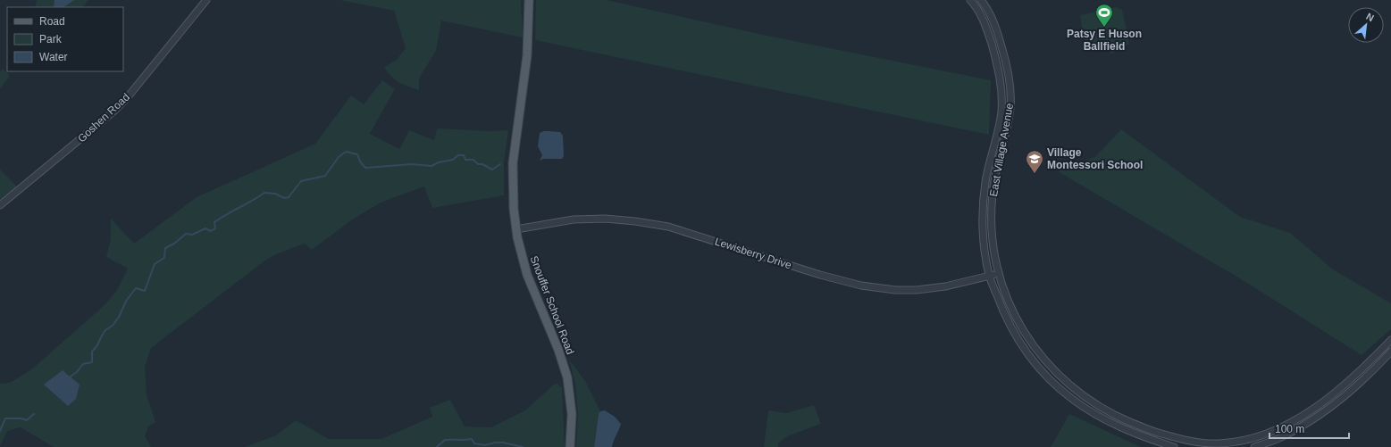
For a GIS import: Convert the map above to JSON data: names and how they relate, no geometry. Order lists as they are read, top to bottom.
{
  "streets": {
    "main road": ["Snouffer School Road"],
    "street": ["Goshen Road", "East Village Avenue", "Lewisberry Drive"]
  },
  "crossings": [
    ["East Village Avenue", "Lewisberry Drive"],
    ["Lewisberry Drive", "Snouffer School Road"]
  ],
  "places": {
    "sports": ["Patsy E Huson Ballfield"],
    "school or university": ["Village Montessori School"]
  },
  "legend": ["Road", "Park", "Water"],
  "scale_bar": "100 m",
  "north": "top right"
}
